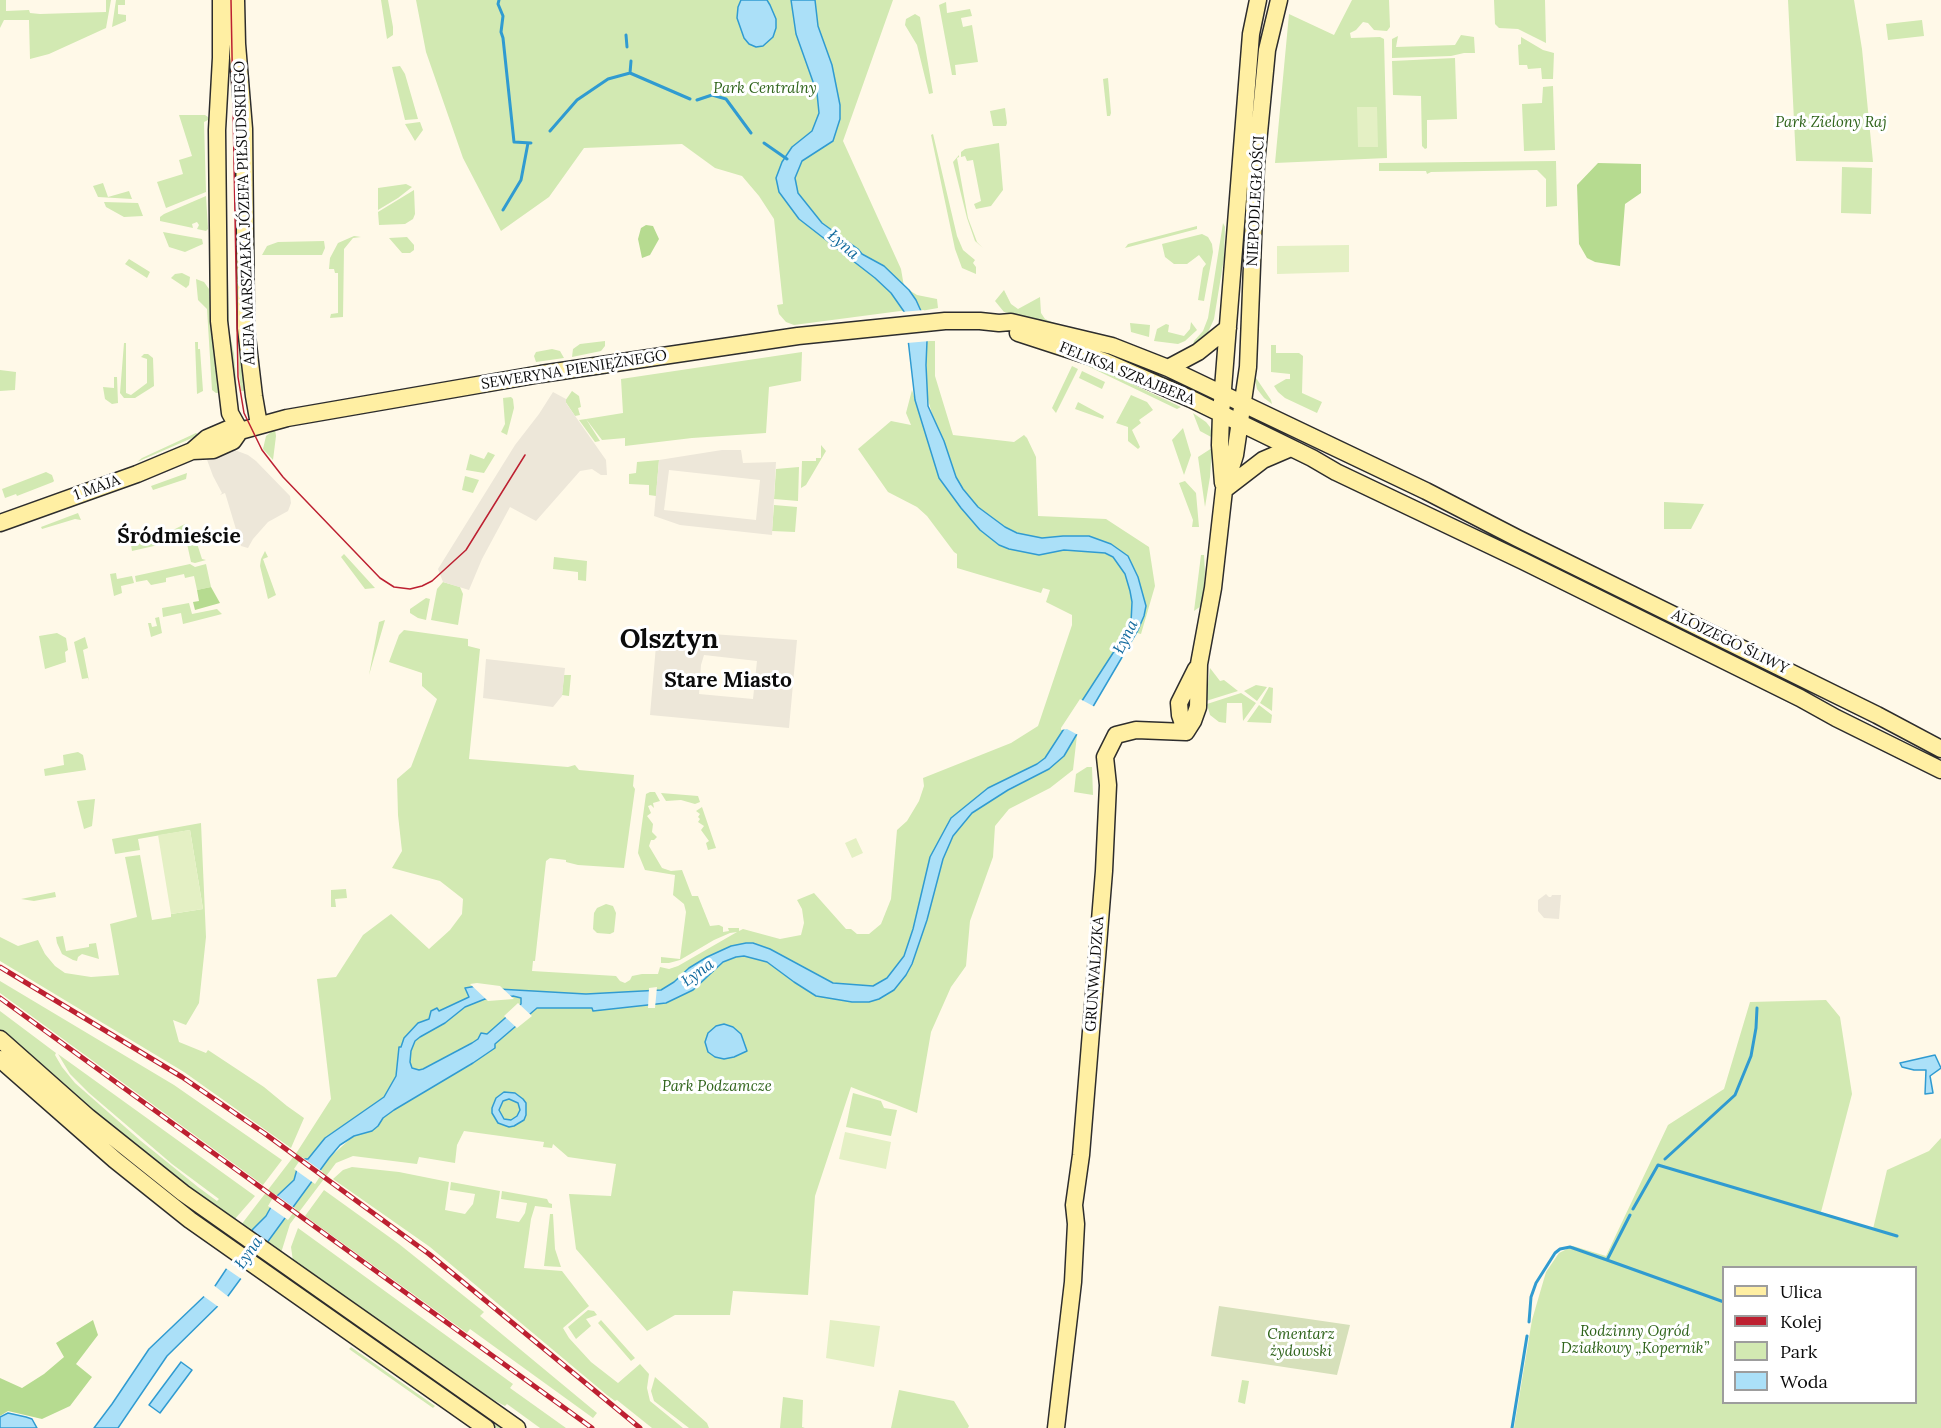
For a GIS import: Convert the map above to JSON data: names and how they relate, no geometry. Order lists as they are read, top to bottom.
{
  "streets": {
    "street": [
      "NIEPODLEGŁOŚCI",
      "ALEJA MARSZAŁKA JÓZEFA PIŁSUDSKIEGO",
      "SEWERYNA PIENIĘŻNEGO",
      "FELIKSA SZRAJBERA",
      "1 MAJA",
      "ALOJZEGO ŚLIWY",
      "GRUNWALDZKA"
    ]
  },
  "crossings": [
    ["NIEPODLEGŁOŚCI", "FELIKSA SZRAJBERA"],
    ["NIEPODLEGŁOŚCI", "ALOJZEGO ŚLIWY"],
    ["NIEPODLEGŁOŚCI", "GRUNWALDZKA"],
    ["ALEJA MARSZAŁKA JÓZEFA PIŁSUDSKIEGO", "SEWERYNA PIENIĘŻNEGO"],
    ["ALEJA MARSZAŁKA JÓZEFA PIŁSUDSKIEGO", "1 MAJA"],
    ["SEWERYNA PIENIĘŻNEGO", "FELIKSA SZRAJBERA"],
    ["SEWERYNA PIENIĘŻNEGO", "1 MAJA"],
    ["FELIKSA SZRAJBERA", "ALOJZEGO ŚLIWY"]
  ],
  "districts": ["Śródmieście", "Olsztyn", "Stare Miasto"],
  "water": ["Łyna"],
  "parks": [
    "Park Centralny",
    "Park Zielony Raj",
    "Park Podzamcze",
    "Rodzinny Ogród Działkowy „Kopernik”",
    "Cmentarz żydowski"
  ],
  "legend": [
    "Ulica",
    "Kolej",
    "Park",
    "Woda"
  ]
}
